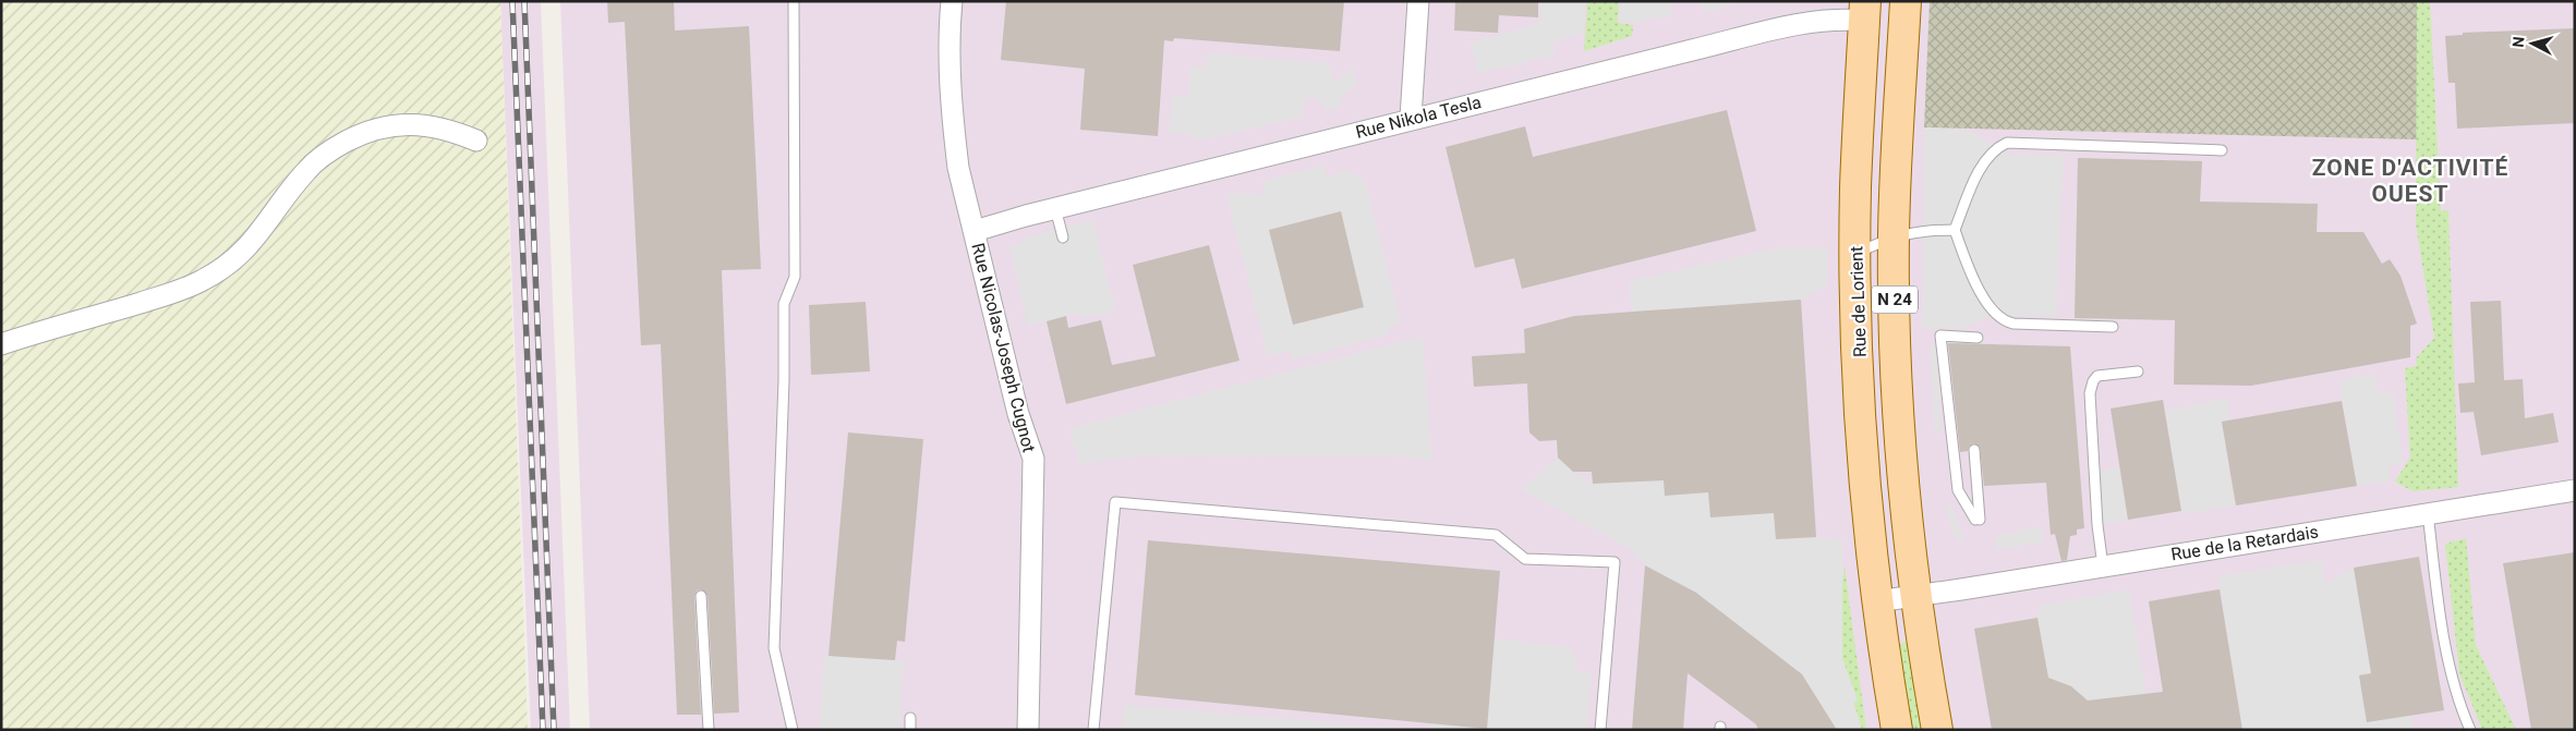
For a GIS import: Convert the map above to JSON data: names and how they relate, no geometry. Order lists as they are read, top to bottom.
{
  "streets": {
    "main road": ["N 24", "Rue de Lorient"],
    "street": ["Rue Nikola Tesla", "Rue Nicolas-Joseph Cugnot", "Rue de la Retardais"]
  },
  "crossings": [
    ["Rue Nikola Tesla", "Rue de Lorient"],
    ["Rue Nikola Tesla", "Rue Nicolas-Joseph Cugnot"],
    ["Rue de Lorient", "Rue de la Retardais"]
  ],
  "districts": ["ZONE D'ACTIVITÉ OUEST"],
  "north": "left"
}
